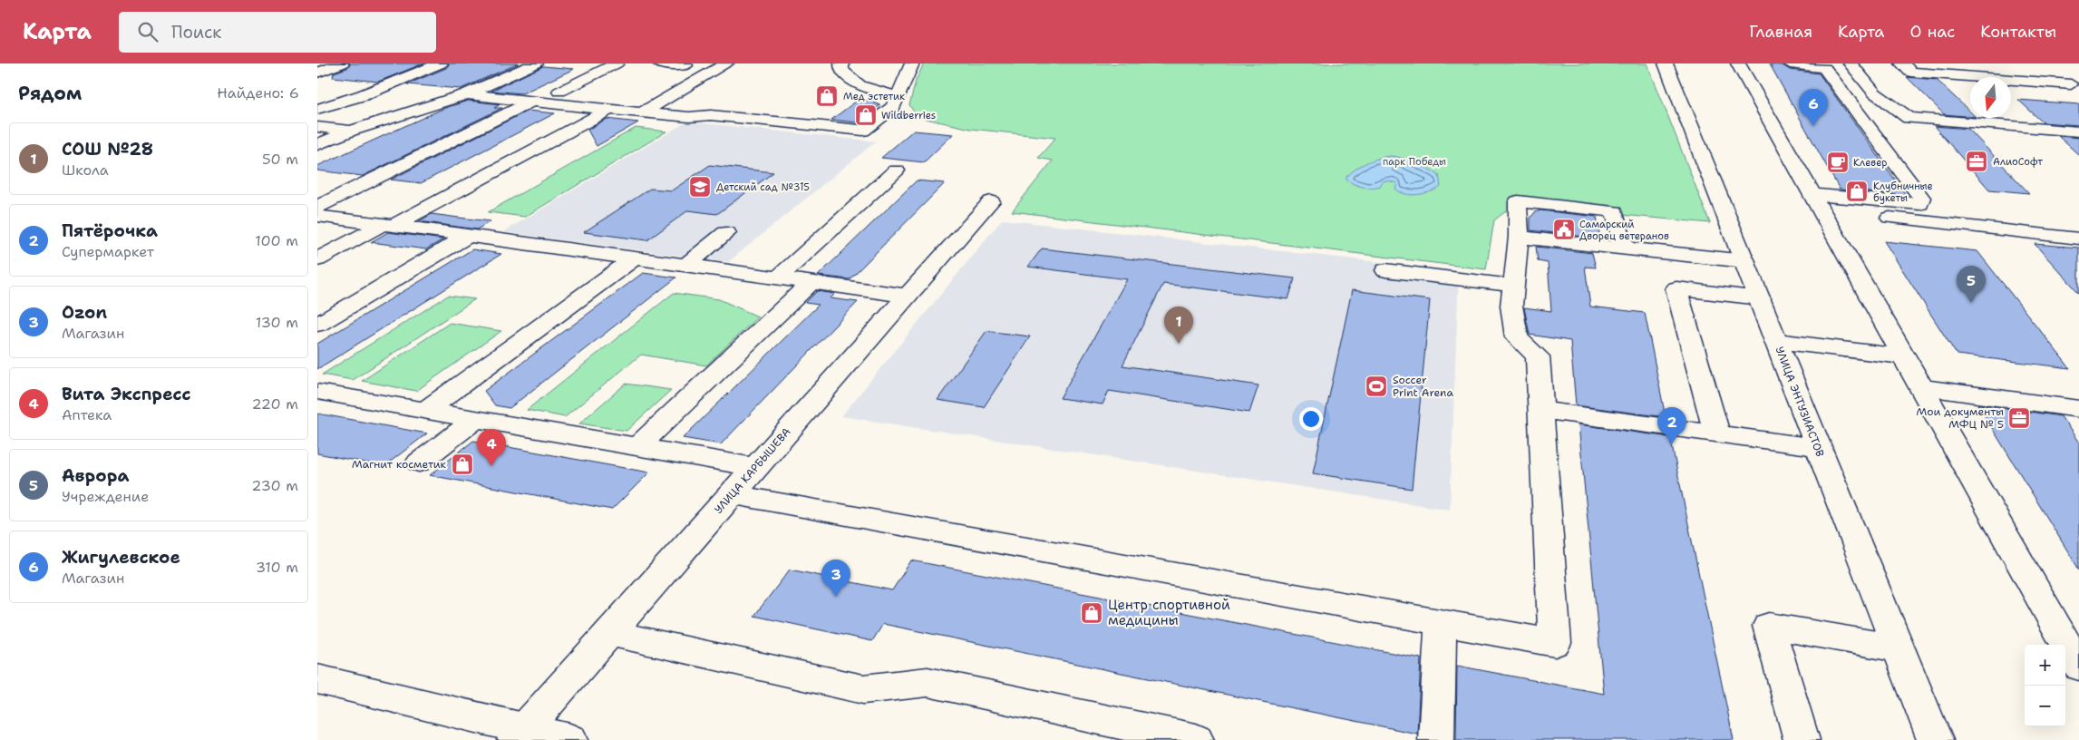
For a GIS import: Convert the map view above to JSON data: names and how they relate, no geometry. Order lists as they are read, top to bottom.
{
  "streets": {
    "street": ["УЛИЦА ЭНТУЗИАСТОВ", "УЛИЦА КАРБЫШЕВА"]
  },
  "parks": ["парк Победы"],
  "places": {
    "shop": [
      "Мед эстетик",
      "Wildberries",
      "Клубничные букеты",
      "Магнит косметик",
      "Центр спортивной медицины"
    ],
    "office": ["АлиоСофт", "Мои документы МФЦ № 5"],
    "cafe": ["Клевер"],
    "school or university": ["Детский сад №315"],
    "public building": ["Самарский Дворец ветеранов"],
    "sports": ["Soccer Print Arena"]
  },
  "north": "bottom",
  "page": {
    "header": "Карта",
    "search": "Поиск",
    "nav": [
      "Главная",
      "Карта",
      "О нас",
      "Контакты"
    ],
    "heading": ["Рядом", "Найдено: 6"],
    "pins": [
      "6",
      "5",
      "1",
      "2",
      "4",
      "3"
    ],
    "list": [
      {
        "mark": "1",
        "name": "СОШ №28",
        "note": "Школа",
        "value": "50 m"
      },
      {
        "mark": "2",
        "name": "Пятёрочка",
        "note": "Супермаркет",
        "value": "100 m"
      },
      {
        "mark": "3",
        "name": "Ozon",
        "note": "Магазин",
        "value": "130 m"
      },
      {
        "mark": "4",
        "name": "Вита Экспресс",
        "note": "Аптека",
        "value": "220 m"
      },
      {
        "mark": "5",
        "name": "Аврора",
        "note": "Учреждение",
        "value": "230 m"
      },
      {
        "mark": "6",
        "name": "Жигулевское",
        "note": "Магазин",
        "value": "310 m"
      }
    ],
    "map_buttons": ["+", "−"]
  }
}
